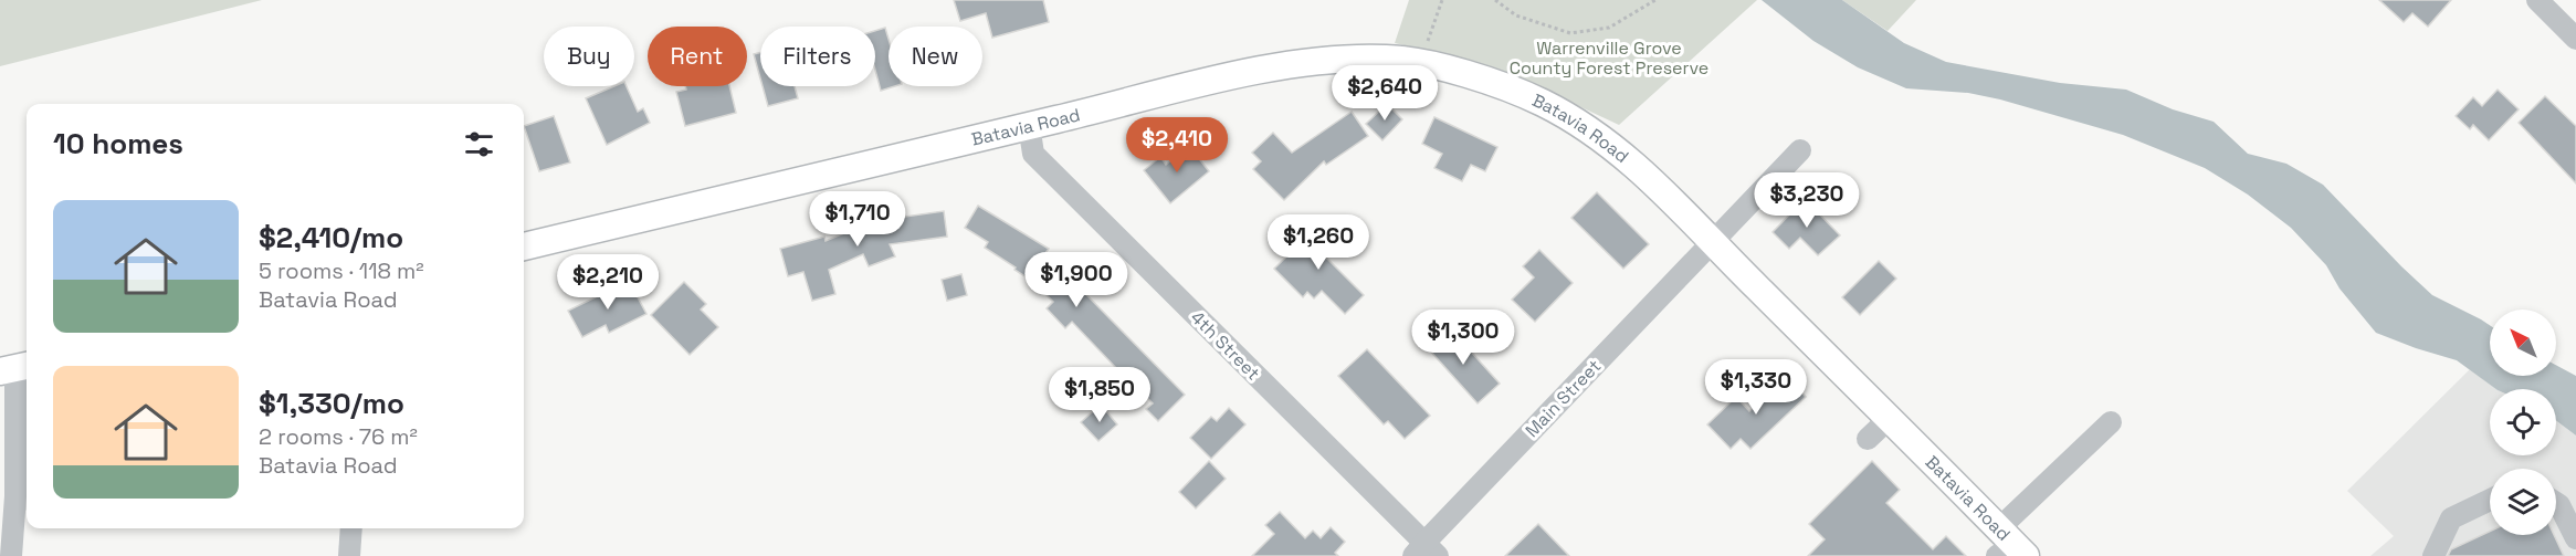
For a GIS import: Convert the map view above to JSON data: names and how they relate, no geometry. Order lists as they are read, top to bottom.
{
  "streets": {
    "main road": ["Batavia Road"],
    "street": ["4th Street", "Main Street"]
  },
  "crossings": [
    ["Batavia Road", "4th Street"],
    ["Batavia Road", "Main Street"],
    ["4th Street", "Main Street"]
  ],
  "parks": ["Warrenville Grove County Forest Preserve"],
  "north": "top left",
  "page": {
    "chip": [
      "Buy",
      "Rent",
      "Filters",
      "New"
    ],
    "price": [
      "$2,640",
      "$2,410",
      "$3,230",
      "$1,710",
      "$1,260",
      "$1,900",
      "$2,210",
      "$1,300",
      "$1,330",
      "$1,850"
    ],
    "heading": "10 homes",
    "list": [
      {
        "name": "$2,410/mo",
        "note": "5 rooms · 118 m² · Batavia Road"
      },
      {
        "name": "$1,330/mo",
        "note": "2 rooms · 76 m² · Batavia Road"
      }
    ]
  }
}
